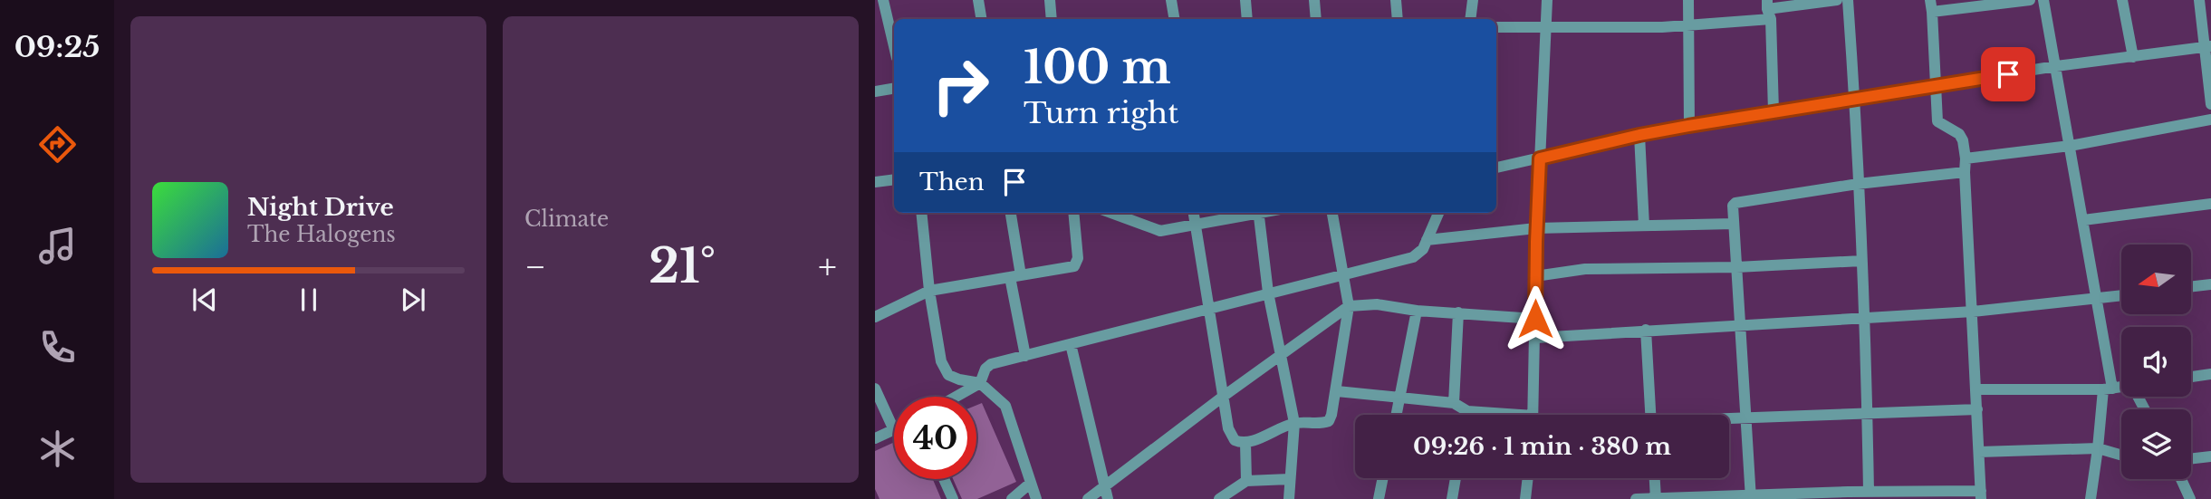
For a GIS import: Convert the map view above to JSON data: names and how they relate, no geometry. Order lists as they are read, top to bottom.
{
  "north": "left",
  "page": {
    "tabs": "09:25",
    "tile": "Climate",
    "turn": ["100 m", "Turn right"],
    "then": "Then",
    "song": ["Night Drive", "The Halogens"],
    "heat": ["−", "21°", "+"],
    "limit": "40",
    "trip": "09:26 · 1 min · 380 m"
  }
}
